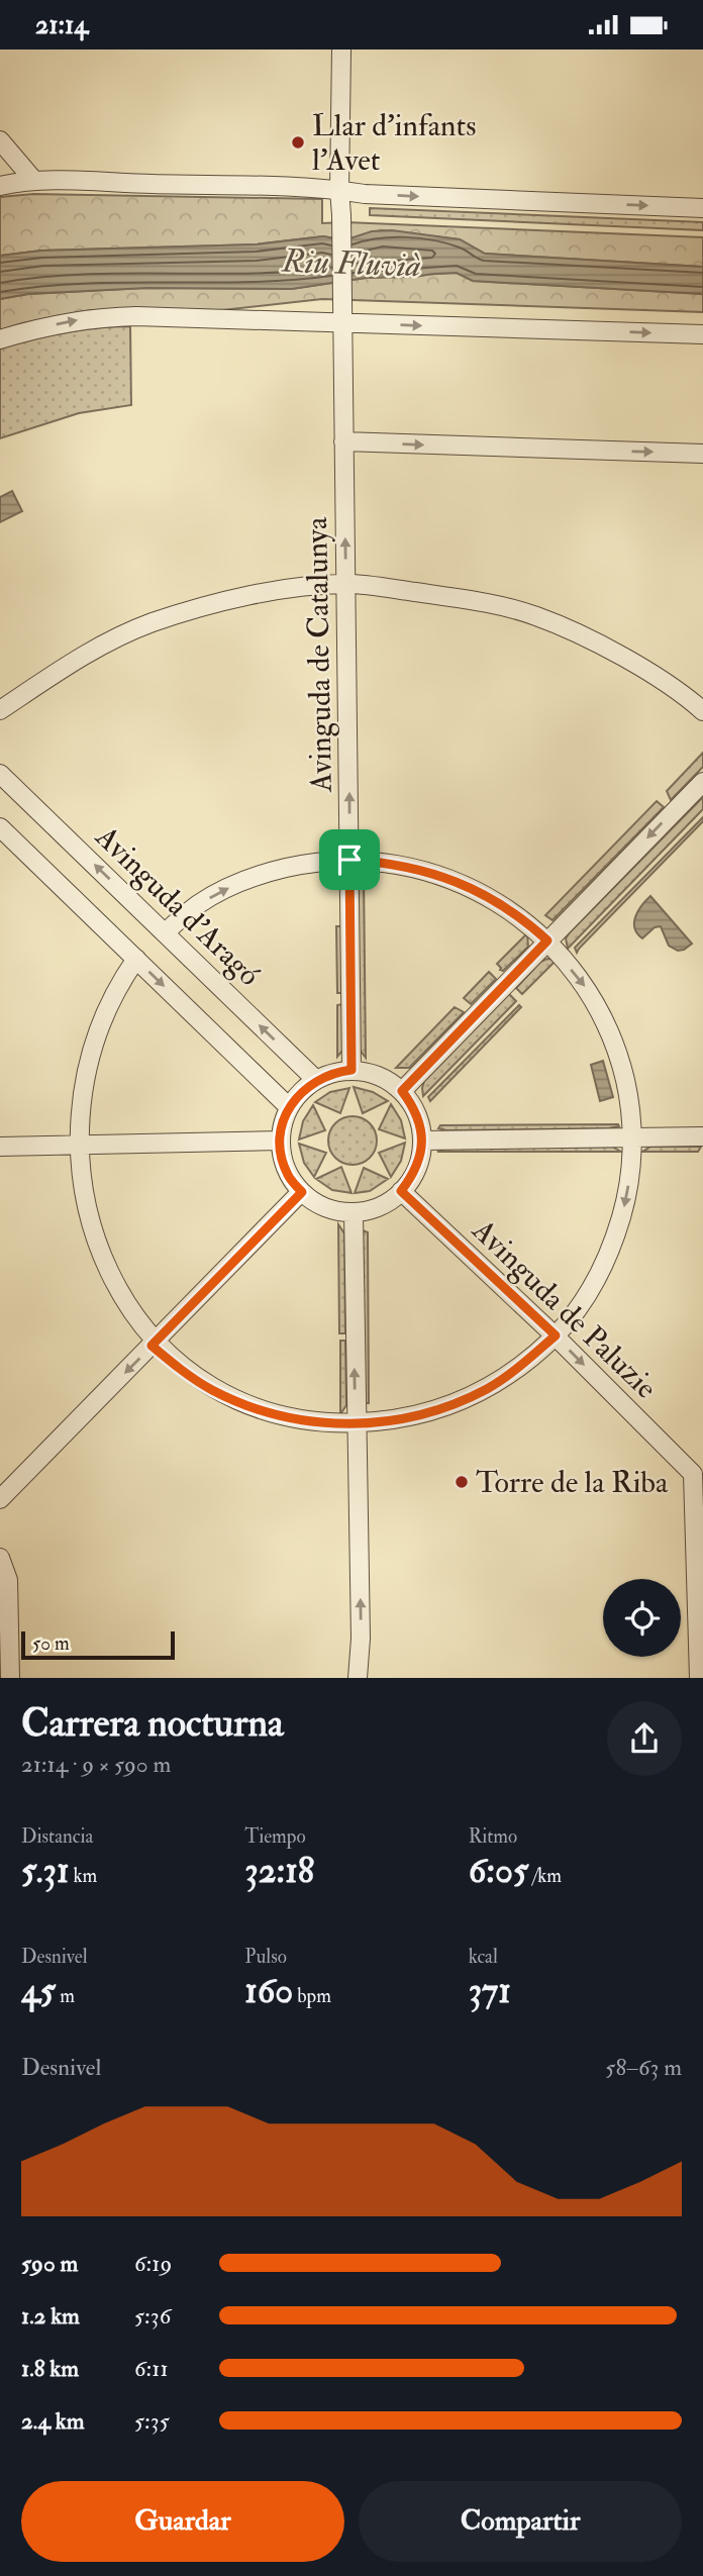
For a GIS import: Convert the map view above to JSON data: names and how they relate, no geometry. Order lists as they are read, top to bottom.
{
  "streets": {
    "street": ["Avinguda de Catalunya", "Avinguda d'Aragó", "Avinguda de Paluzie"]
  },
  "crossings": [
    ["Avinguda de Catalunya", "Avinguda d'Aragó"],
    ["Avinguda de Catalunya", "Avinguda de Paluzie"],
    ["Avinguda d'Aragó", "Avinguda de Paluzie"]
  ],
  "one_way": ["Avinguda de Catalunya", "Avinguda de Paluzie"],
  "water": ["Riu Fluvià"],
  "places": ["Llar d'infants l'Avet", "Torre de la Riba"],
  "scale_bar": "50 m",
  "page": {
    "status": "21:14",
    "scale": "50 m",
    "heading": ["Carrera nocturna", "21:14 · 9 × 590 m"],
    "stats": [
      ["Distancia", "5.31 km"],
      ["Tiempo", "32:18"],
      ["Ritmo", "6:05 /km"],
      ["Desnivel", "45 m"],
      ["Pulso", "160 bpm"],
      ["kcal", "371"]
    ],
    "chart": ["Desnivel", "58–63 m"],
    "list": [
      {
        "name": "590 m",
        "note": "6:19"
      },
      {
        "name": "1.2 km",
        "note": "5:36"
      },
      {
        "name": "1.8 km",
        "note": "6:11"
      },
      {
        "name": "2.4 km",
        "note": "5:35"
      }
    ],
    "buttons": ["Guardar", "Compartir"]
  }
}
